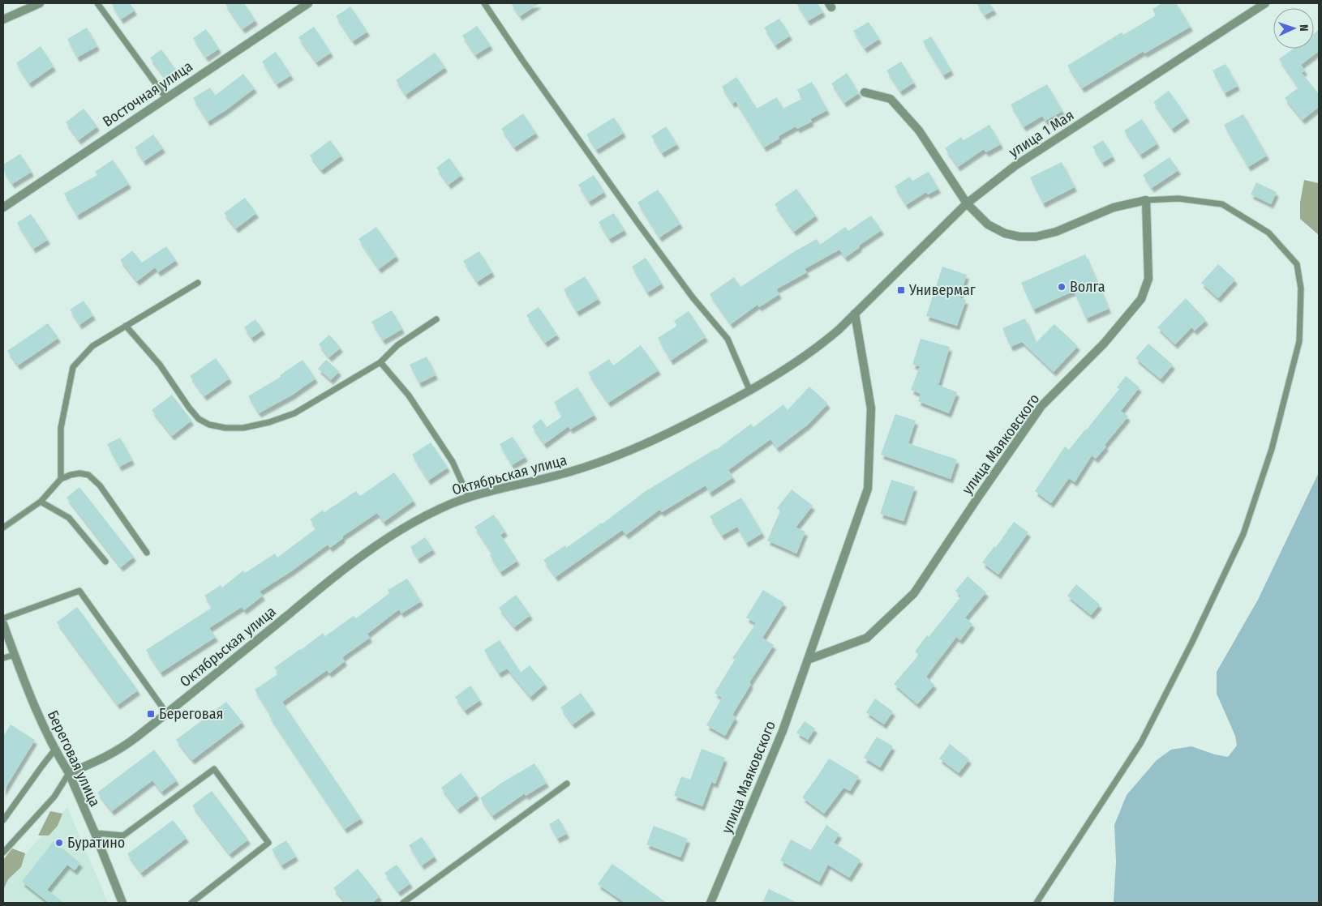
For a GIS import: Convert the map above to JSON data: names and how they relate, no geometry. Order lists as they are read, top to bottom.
{
  "streets": {
    "street": [
      "Восточная улица",
      "улица 1 Мая",
      "улица Маяковского",
      "Октябрьская улица",
      "Береговая улица"
    ]
  },
  "crossings": [
    ["улица 1 Мая", "улица Маяковского"],
    ["улица 1 Мая", "Октябрьская улица"],
    ["улица Маяковского", "Октябрьская улица"],
    ["Октябрьская улица", "Береговая улица"]
  ],
  "places": {
    "other": ["Волга", "Буратино"],
    "transit": ["Универмаг", "Береговая"]
  },
  "north": "right"
}
